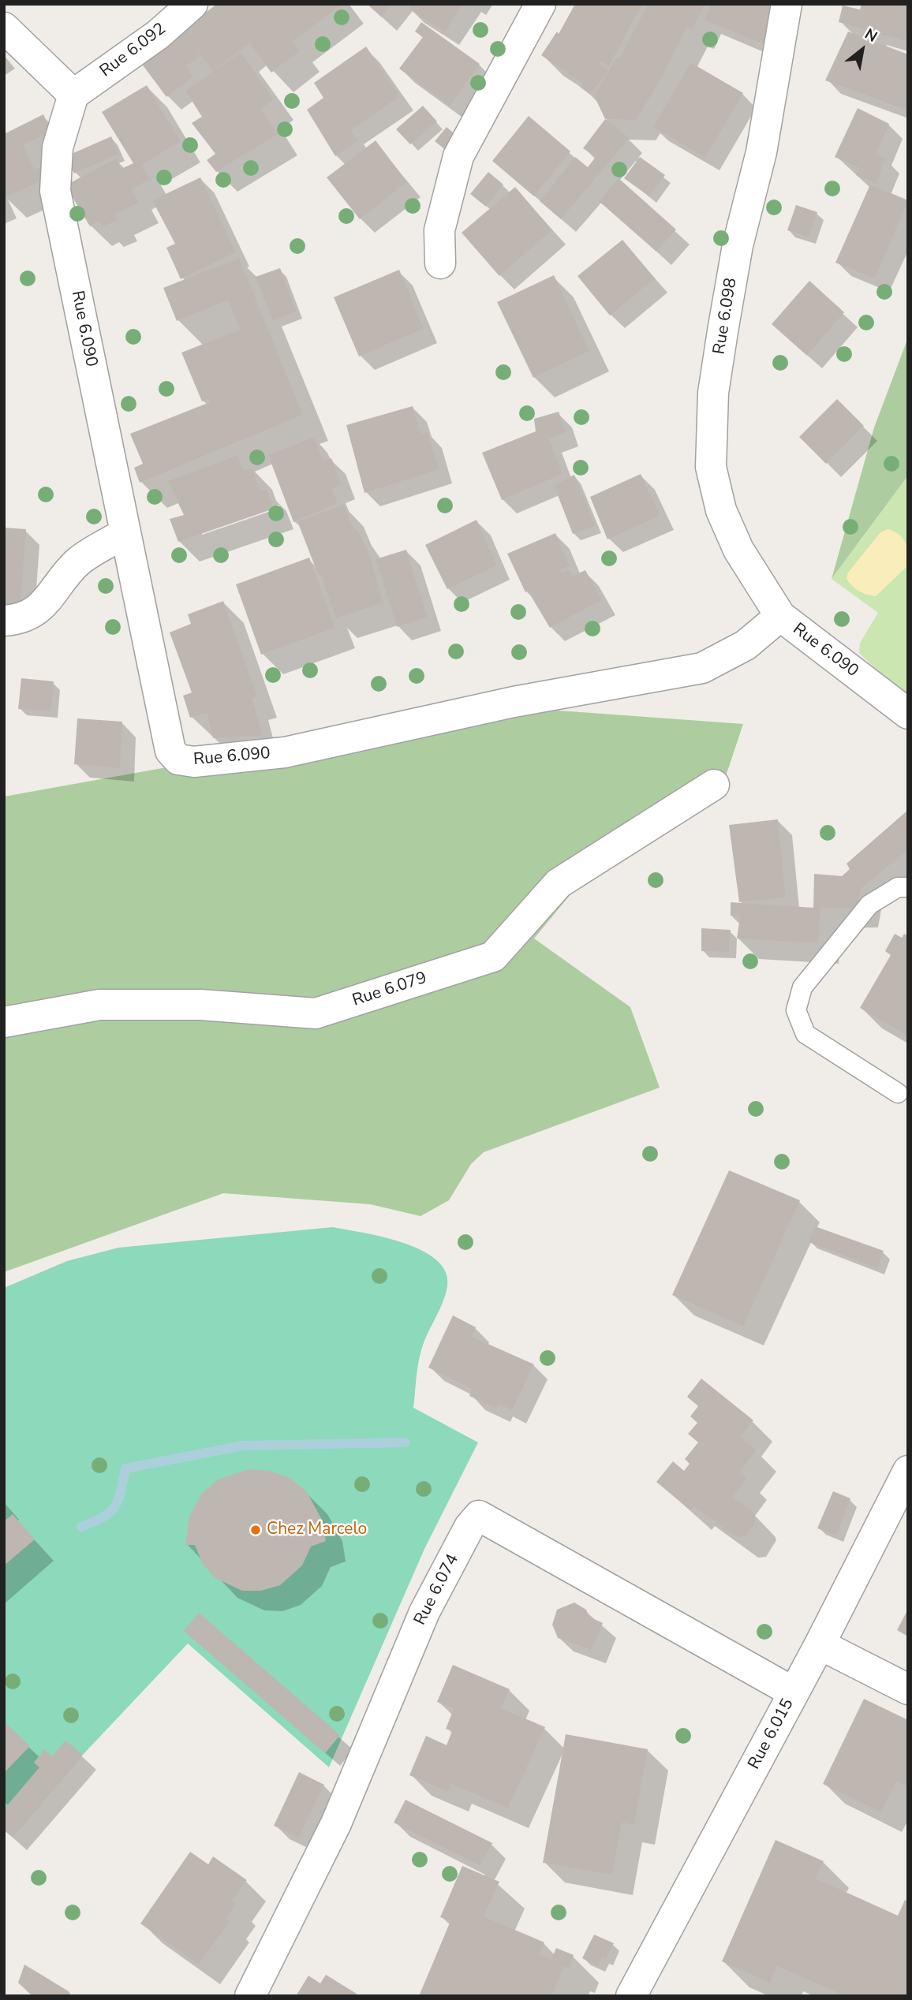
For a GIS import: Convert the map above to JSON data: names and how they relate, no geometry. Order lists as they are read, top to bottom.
{
  "streets": {
    "street": [
      "Rue 6.092",
      "Rue 6.098",
      "Rue 6.090",
      "Rue 6.079",
      "Rue 6.074",
      "Rue 6.015"
    ]
  },
  "crossings": [
    ["Rue 6.092", "Rue 6.090"],
    ["Rue 6.098", "Rue 6.090"],
    ["Rue 6.074", "Rue 6.015"]
  ],
  "places": ["Chez Marcelo"],
  "north": "top right"
}
